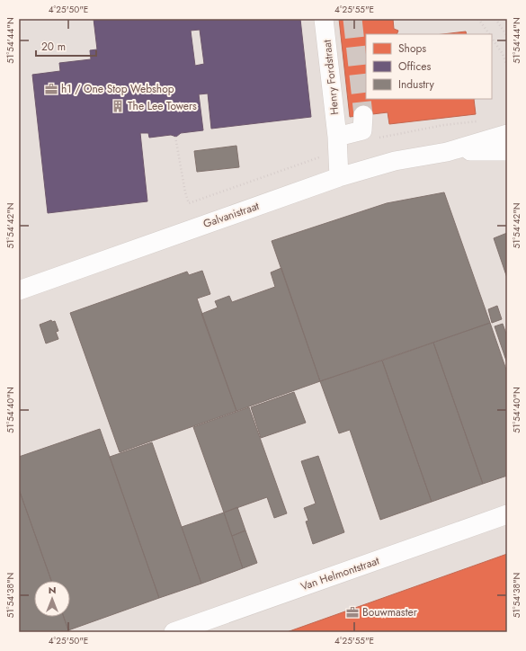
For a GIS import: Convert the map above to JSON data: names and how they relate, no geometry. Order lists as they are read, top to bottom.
{
  "streets": {
    "street": ["Henry Fordstraat", "Galvanistraat", "Van Helmontstraat"]
  },
  "crossings": [
    ["Henry Fordstraat", "Galvanistraat"]
  ],
  "places": {
    "office": ["h1 / One Stop Webshop", "Bouwmaster"],
    "building": ["The Lee Towers"]
  },
  "legend": ["Shops", "Offices", "Industry"],
  "scale_bar": "20 m",
  "north": "top",
  "coordinates": [
    "4°25'50\"E",
    "4°25'55\"E",
    "51°54'44\"N",
    "51°54'42\"N",
    "51°54'40\"N",
    "51°54'38\"N"
  ]
}
